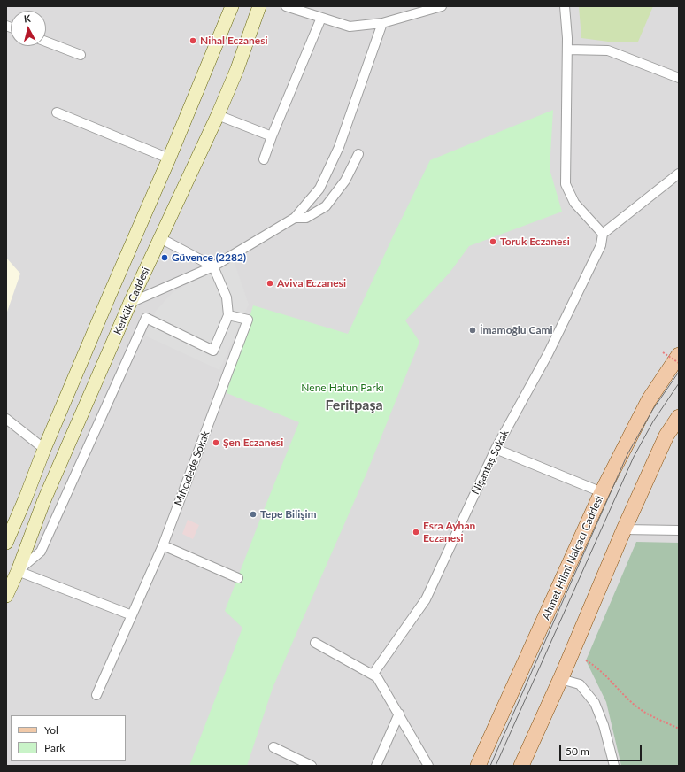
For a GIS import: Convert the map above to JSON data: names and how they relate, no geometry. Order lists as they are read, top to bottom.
{
  "streets": {
    "main road": ["Ahmet Hilmi Nalçacı Caddesi"],
    "street": ["Kerkük Caddesi", "Nişantaş Sokak", "Mıhcıdede Sokak"]
  },
  "districts": ["Feritpaşa"],
  "parks": ["Nene Hatun Parkı"],
  "places": [
    "Nihal Eczanesi",
    "Toruk Eczanesi",
    "Güvence (2282)",
    "Aviva Eczanesi",
    "İmamoğlu Cami",
    "Şen Eczanesi",
    "Tepe Bilişim",
    "Esra Ayhan Eczanesi"
  ],
  "legend": ["Yol", "Park"],
  "scale_bar": "50 m",
  "north": "top"
}
